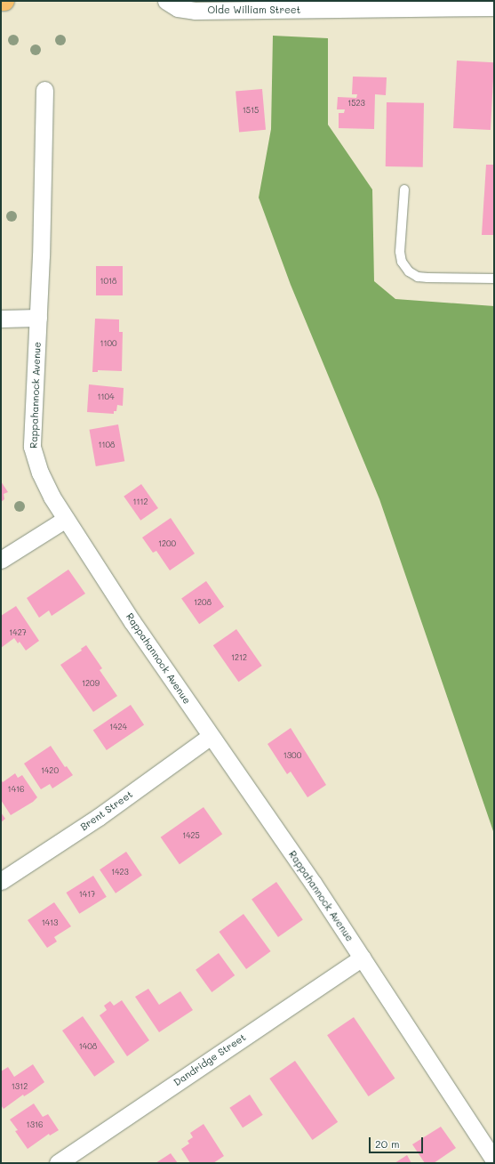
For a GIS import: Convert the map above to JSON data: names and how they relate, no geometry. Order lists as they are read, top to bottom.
{
  "streets": {
    "street": [
      "Olde William Street",
      "Rappahannock Avenue",
      "Brent Street",
      "Dandridge Street"
    ]
  },
  "crossings": [
    ["Rappahannock Avenue", "Brent Street"],
    ["Rappahannock Avenue", "Dandridge Street"]
  ],
  "house_numbers": [
    "1523",
    "1515",
    "1018",
    "1100",
    "1104",
    "1108",
    "1112",
    "1200",
    "1208",
    "1427",
    "1212",
    "1209",
    "1424",
    "1300",
    "1420",
    "1416",
    "1425",
    "1423",
    "1417",
    "1413",
    "1408",
    "1312",
    "1316"
  ],
  "scale_bar": "20 m"
}
